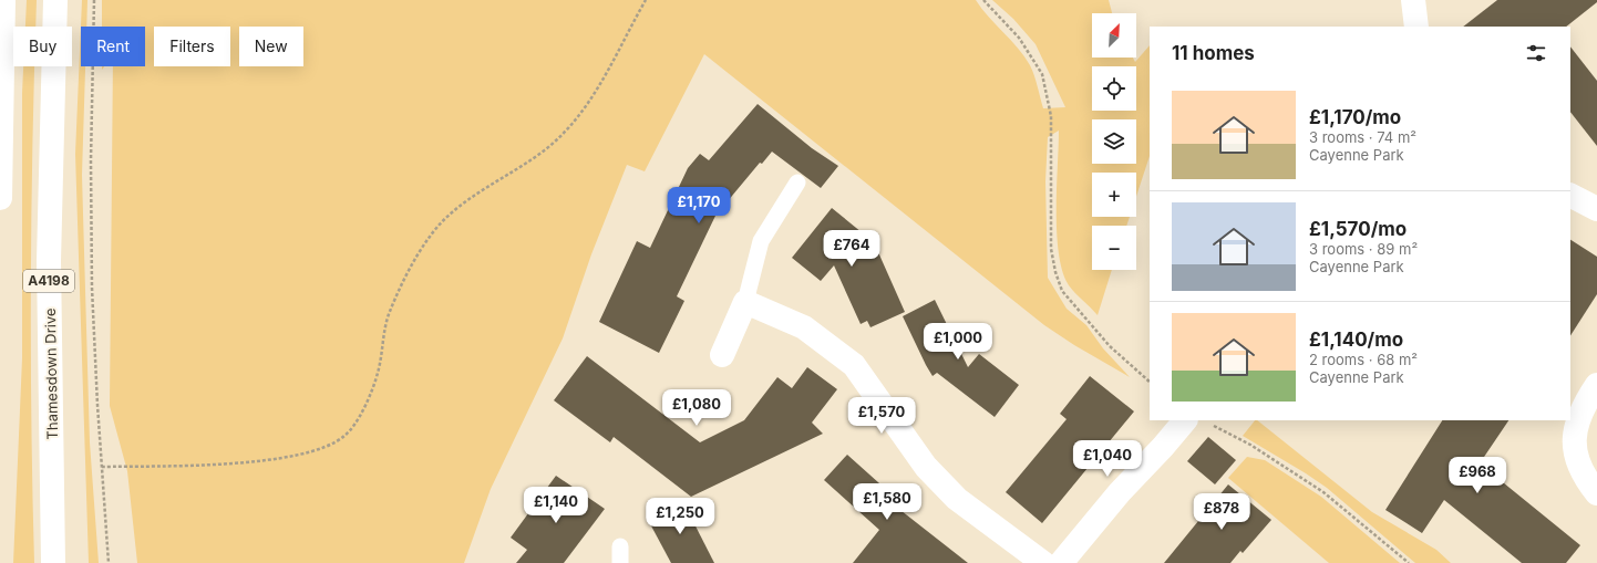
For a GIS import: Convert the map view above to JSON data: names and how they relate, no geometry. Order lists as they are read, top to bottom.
{
  "streets": {
    "street": ["A4198", "Thamesdown Drive"]
  },
  "north": "top right",
  "page": {
    "map_buttons": ["+", "−"],
    "chip": [
      "Buy",
      "Rent",
      "Filters",
      "New"
    ],
    "heading": "11 homes",
    "list": [
      {
        "name": "£1,170/mo",
        "note": "3 rooms · 74 m² · Cayenne Park"
      },
      {
        "name": "£1,570/mo",
        "note": "3 rooms · 89 m² · Cayenne Park"
      },
      {
        "name": "£1,140/mo",
        "note": "2 rooms · 68 m² · Cayenne Park"
      }
    ],
    "price": [
      "£1,170",
      "£764",
      "£1,000",
      "£1,080",
      "£1,570",
      "£1,040",
      "£968",
      "£1,580",
      "£1,140",
      "£878",
      "£1,250"
    ]
  }
}
